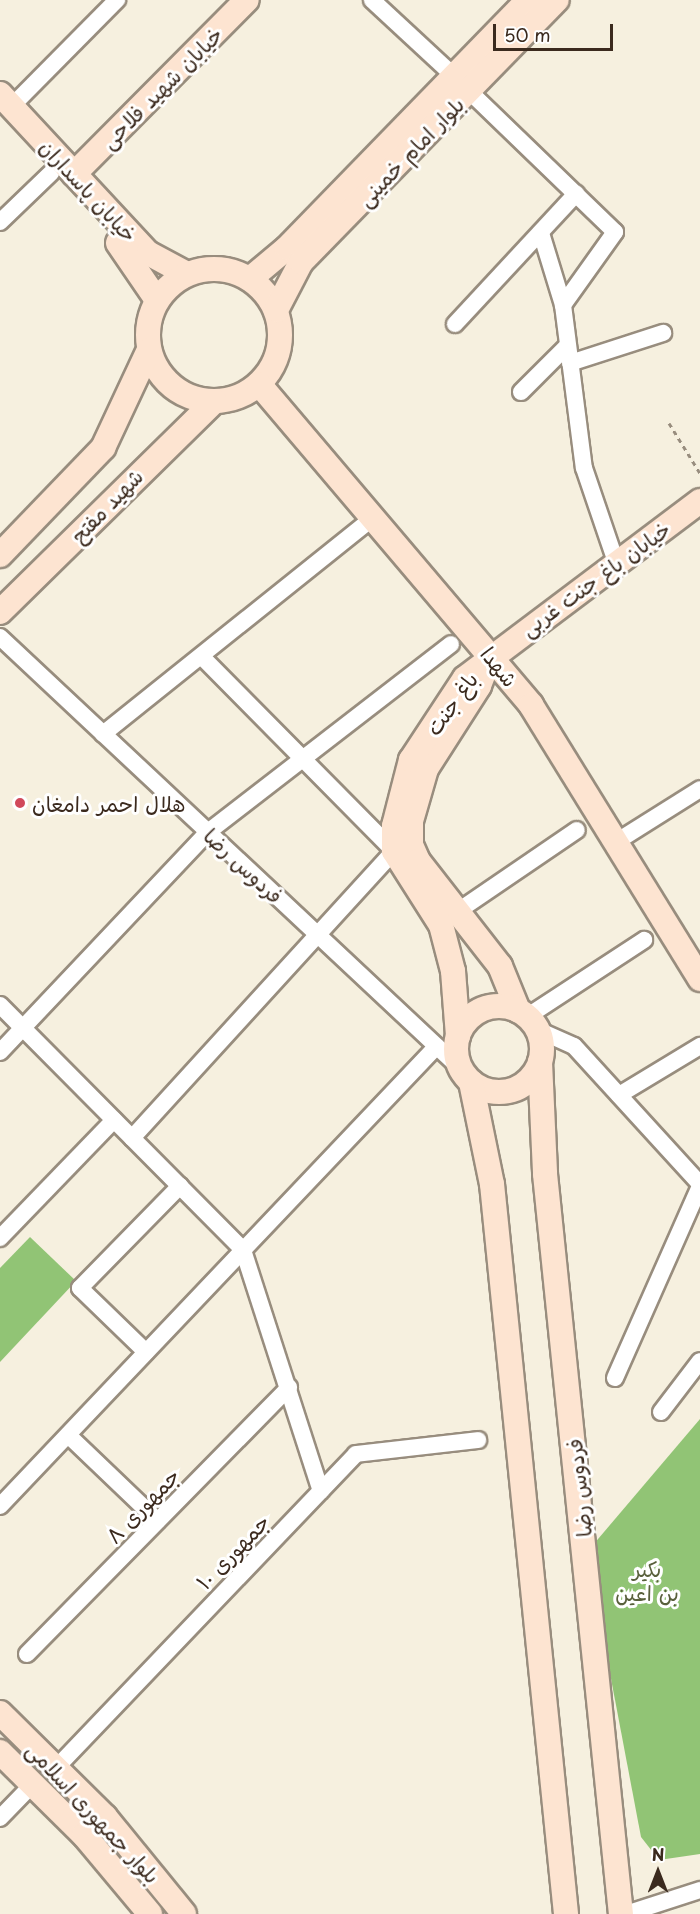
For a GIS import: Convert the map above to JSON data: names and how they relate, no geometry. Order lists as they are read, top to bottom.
{
  "streets": {
    "street": [
      "خیابان شهید فلاحی",
      "بلوار امام خمینی",
      "خیابان پاسداران",
      "شهید مفتح",
      "خیابان باغ جنت غربی",
      "شهدا",
      "باغ جنت",
      "فردوس رضا",
      "جمهوری ۸",
      "جمهوری ۱۰",
      "بلوار جمهوری اسلامی"
    ]
  },
  "crossings": [
    ["خیابان شهید فلاحی", "خیابان پاسداران"],
    ["بلوار امام خمینی", "خیابان پاسداران"],
    ["بلوار امام خمینی", "شهید مفتح"],
    ["بلوار امام خمینی", "شهدا"],
    ["خیابان پاسداران", "شهید مفتح"],
    ["خیابان پاسداران", "شهدا"],
    ["شهید مفتح", "شهدا"],
    ["خیابان باغ جنت غربی", "شهدا"],
    ["خیابان باغ جنت غربی", "باغ جنت"],
    ["شهدا", "باغ جنت"],
    ["باغ جنت", "فردوس رضا"],
    ["جمهوری ۱۰", "بلوار جمهوری اسلامی"]
  ],
  "parks": ["بکیر بن اعین"],
  "places": ["هلال احمر دامغان"],
  "scale_bar": "50 m",
  "north": "top"
}
